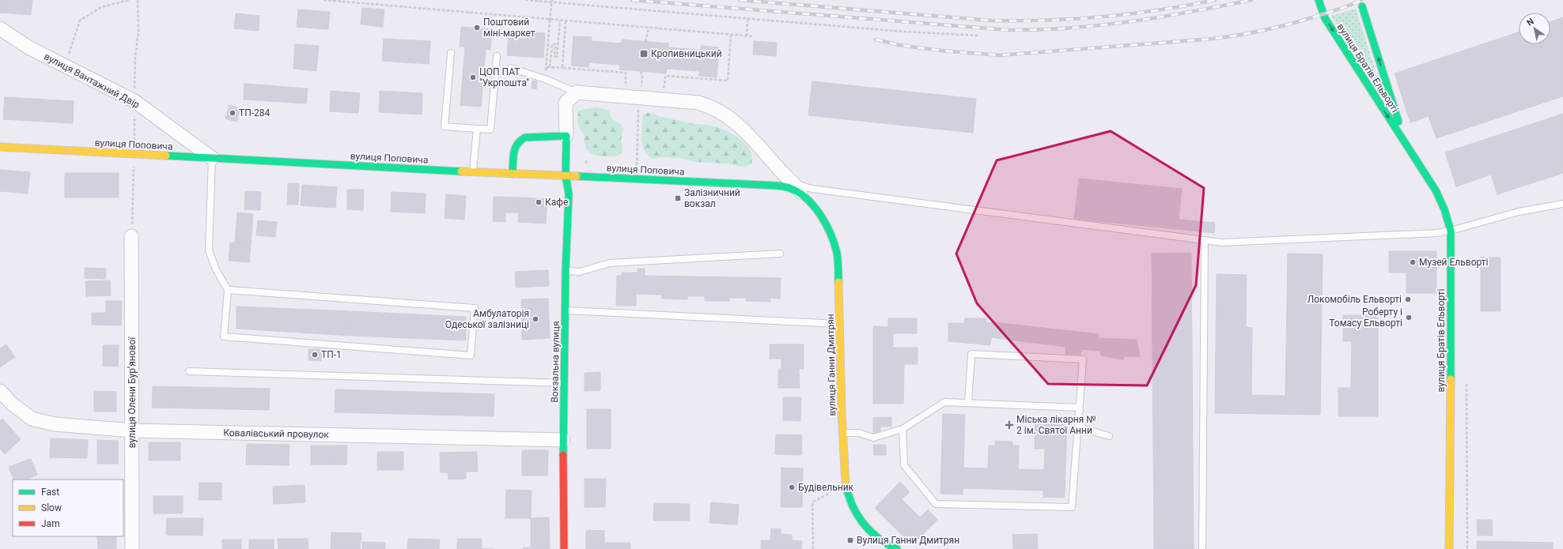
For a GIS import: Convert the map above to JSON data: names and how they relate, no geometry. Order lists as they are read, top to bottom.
{
  "streets": {
    "street": [
      "вулиця Братів Ельворті",
      "вулиця Вантажний Двір",
      "вулиця Поповича",
      "Вокзальна вулиця",
      "вулиця Ганни Дмитрян",
      "вулиця Олени Бурʼянової",
      "Ковалівський провулок"
    ]
  },
  "crossings": [
    ["вулиця Вантажний Двір", "вулиця Поповича"],
    ["вулиця Поповича", "Вокзальна вулиця"],
    ["вулиця Поповича", "вулиця Ганни Дмитрян"],
    ["Вокзальна вулиця", "Ковалівський провулок"],
    ["вулиця Олени Бурʼянової", "Ковалівський провулок"]
  ],
  "places": {
    "other": [
      "Поштовий міні-маркет",
      "ЦОП ПАТ \"Укрпошта\"",
      "ТП-284",
      "Кафе",
      "Музей Ельворті",
      "Локомобіль Ельворті",
      "Роберту і Томасу Ельворті",
      "Амбулаторія Одеської залізниці",
      "ТП-1",
      "Будівельник"
    ],
    "transit": ["Кропивницький", "Залізничний вокзал", "Вулиця Ганни Дмитрян"],
    "health": ["Міська лікарня № 2 ім. Святої Анни"]
  },
  "legend": ["Fast", "Slow", "Jam"],
  "north": "top left"
}
